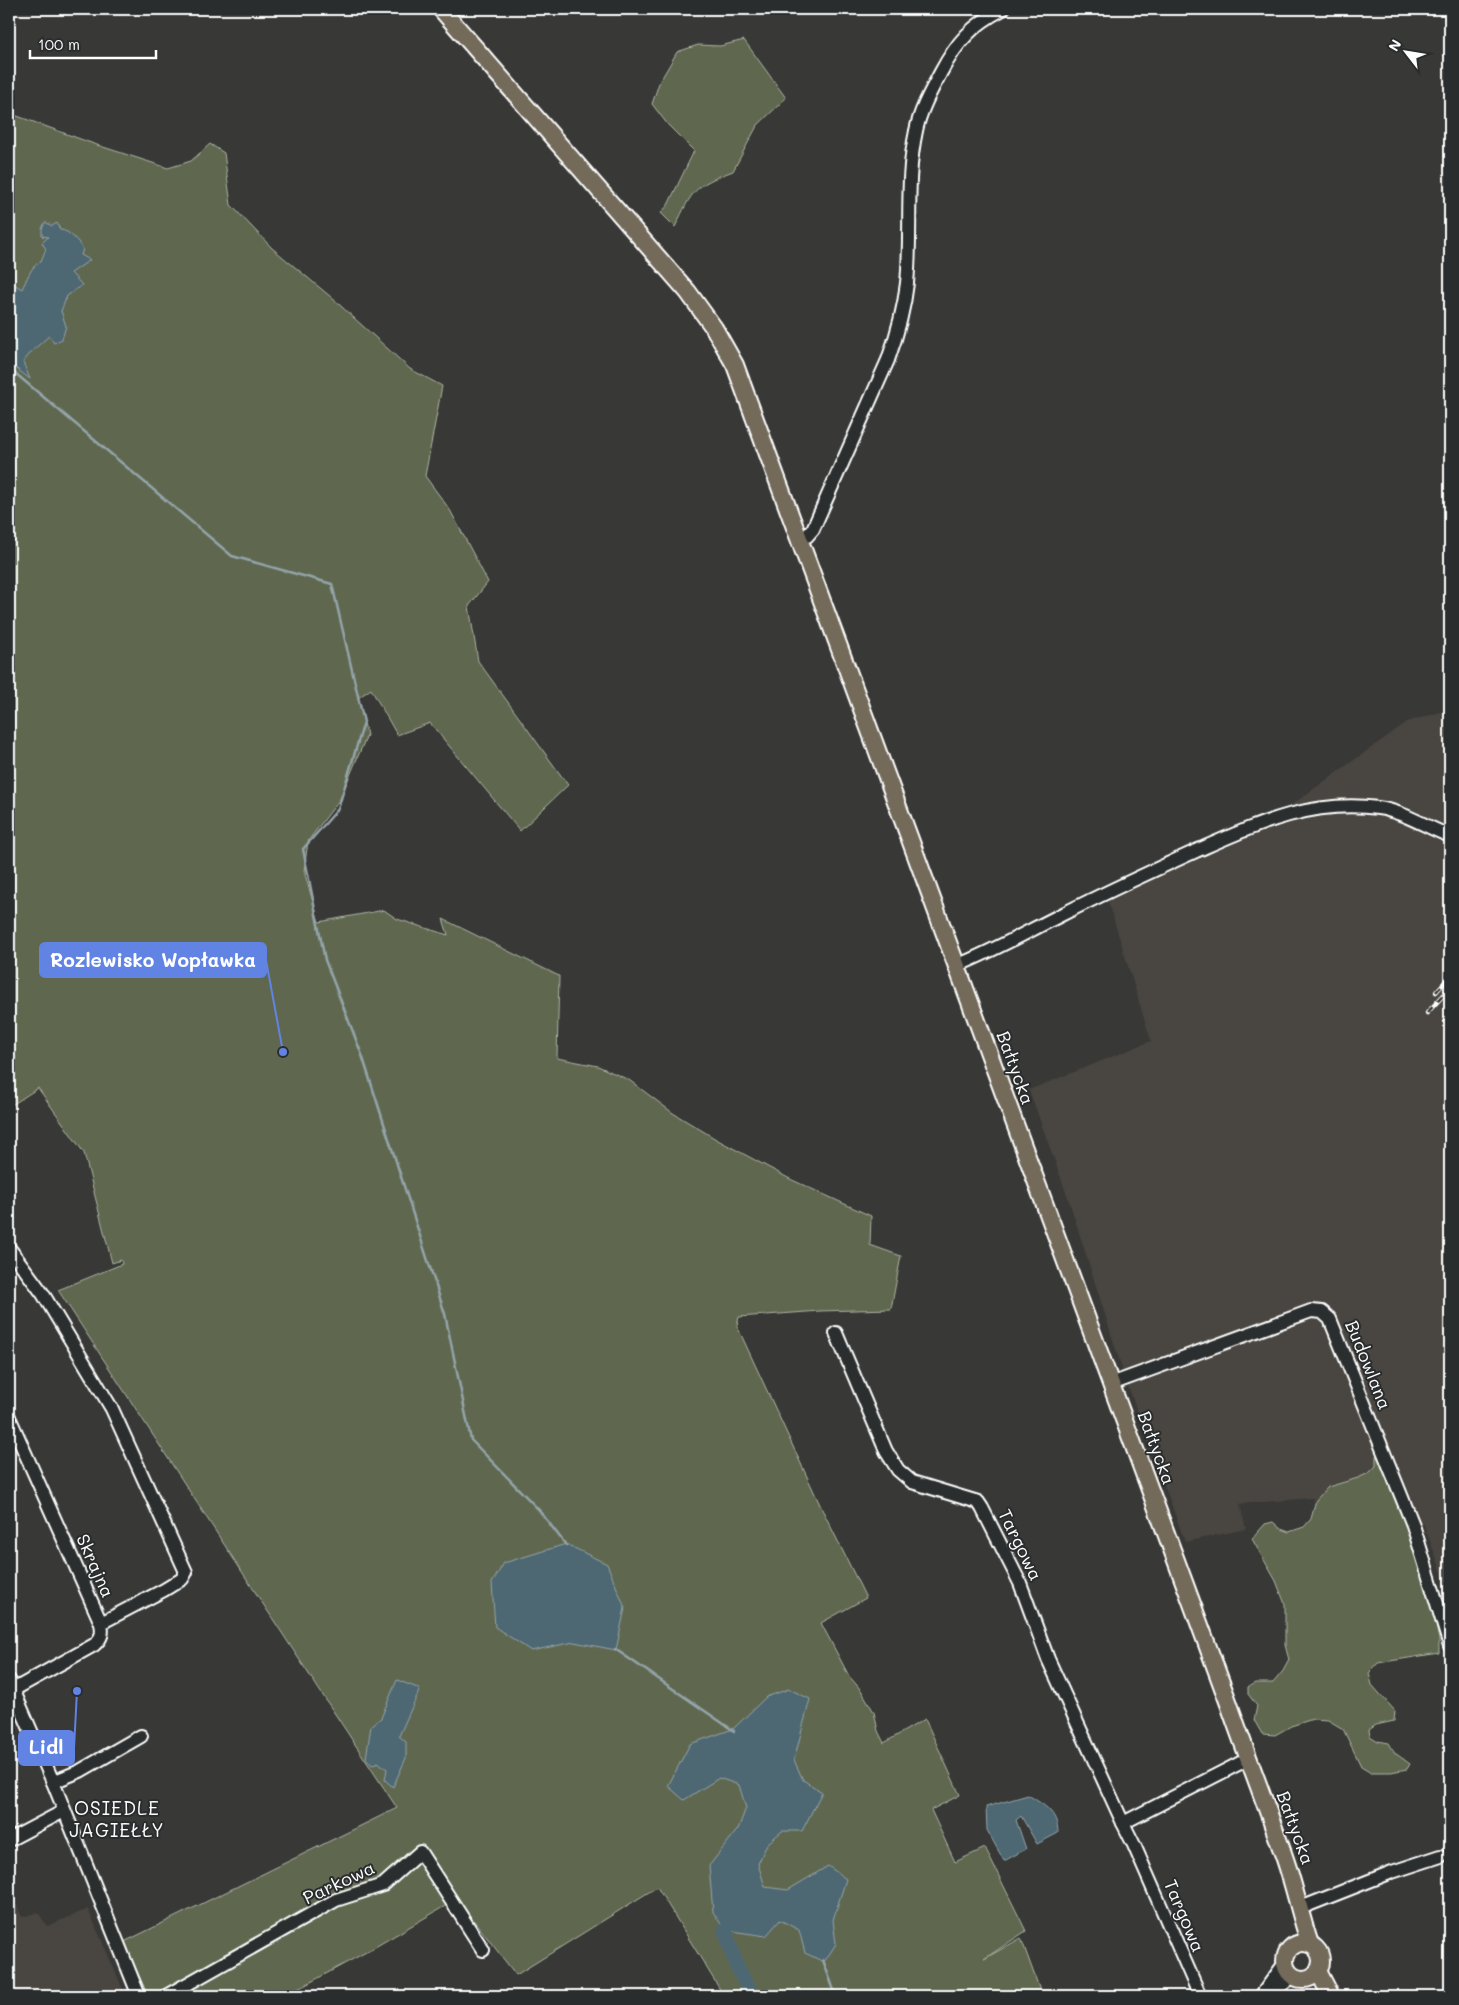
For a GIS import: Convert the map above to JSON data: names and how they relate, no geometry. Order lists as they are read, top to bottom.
{
  "streets": {
    "main road": ["Bałtycka"],
    "street": [
      "Budowlana",
      "Targowa",
      "Skrajna",
      "Parkowa"
    ]
  },
  "crossings": [
    ["Bałtycka", "Budowlana"]
  ],
  "districts": ["OSIEDLE JAGIEŁŁY"],
  "places": ["Rozlewisko Wopławka", "Lidl"],
  "scale_bar": "100 m",
  "north": "top left"
}
